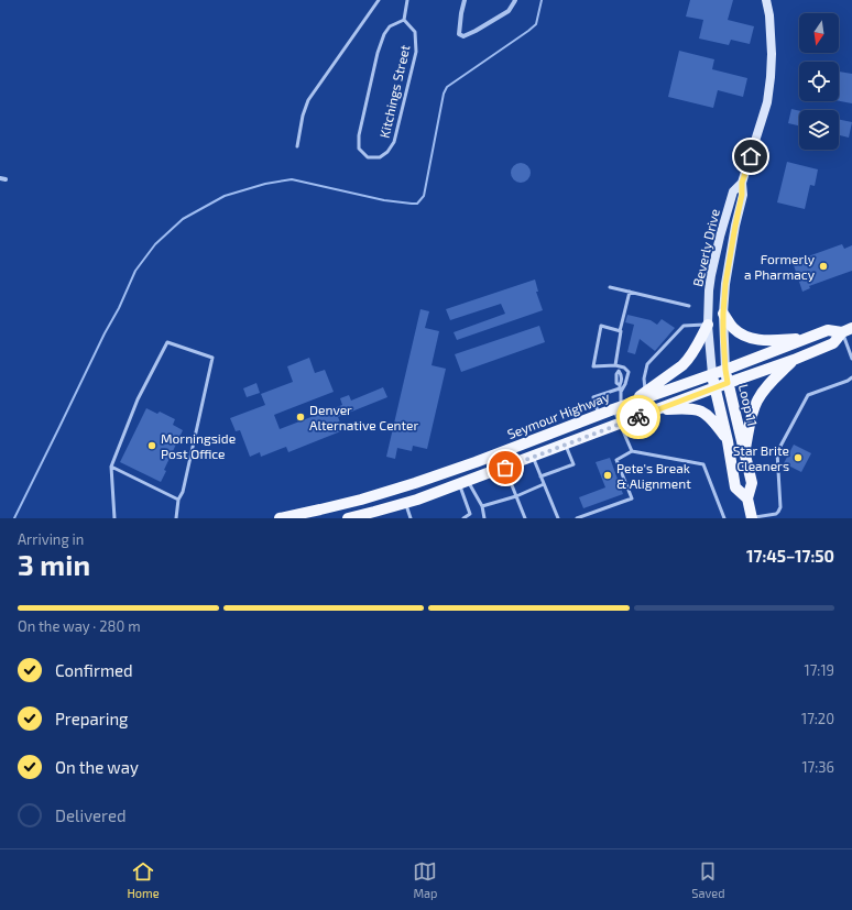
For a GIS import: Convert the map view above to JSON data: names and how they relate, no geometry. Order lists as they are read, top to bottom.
{
  "streets": {
    "main road": ["Loop 11", "Seymour Highway"],
    "street": ["Beverly Drive"],
    "lane": ["Kitchings Street"]
  },
  "crossings": [
    ["Beverly Drive", "Loop 11"],
    ["Beverly Drive", "Seymour Highway"],
    ["Loop 11", "Seymour Highway"]
  ],
  "places": [
    "Formerly a Pharmacy",
    "Denver Alternative Center",
    "Morningside Post Office",
    "Star Brite Cleaners",
    "Pete's Break & Alignment"
  ],
  "north": "bottom",
  "page": {
    "heading": ["3 min", "Arriving in", "17:45–17:50"],
    "bar": "On the way · 280 m",
    "list": [
      ["Confirmed", "17:19"],
      ["Preparing", "17:20"],
      ["On the way", "17:36"],
      "Delivered"
    ],
    "tabs": ["Home", "Map", "Saved"]
  }
}
